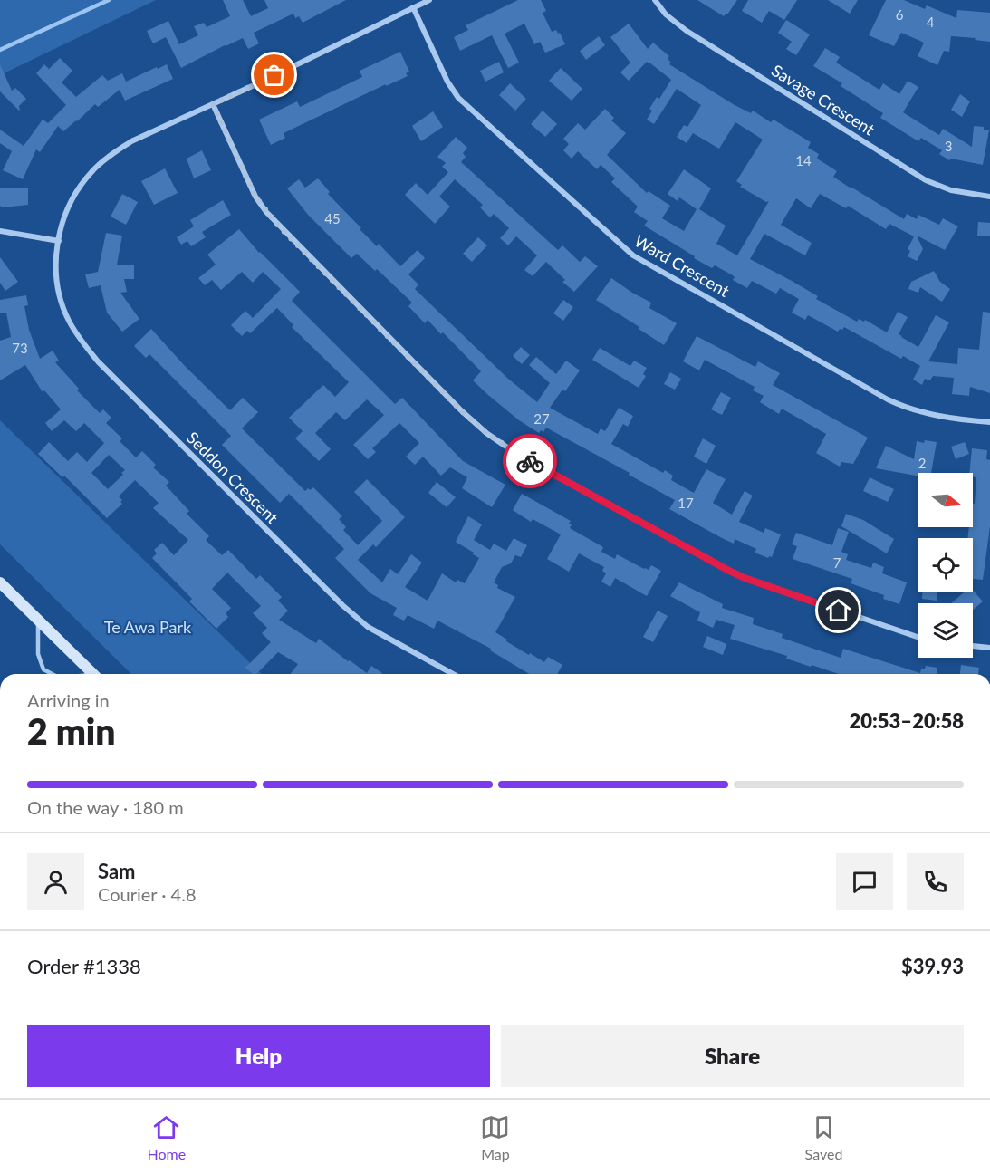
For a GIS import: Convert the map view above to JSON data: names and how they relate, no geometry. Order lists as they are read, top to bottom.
{
  "streets": {
    "street": ["Savage Crescent", "Ward Crescent", "Seddon Crescent"]
  },
  "crossings": [
    ["Ward Crescent", "Seddon Crescent"]
  ],
  "parks": ["Te Awa Park"],
  "house_numbers": [
    "6",
    "4",
    "3",
    "14",
    "45",
    "73",
    "27",
    "2",
    "17",
    "7"
  ],
  "north": "right",
  "page": {
    "heading": ["2 min", "Arriving in", "20:53–20:58"],
    "panel": [
      "Sam",
      "Courier · 4.8",
      "Order #1338",
      "$39.93"
    ],
    "bar": "On the way · 180 m",
    "buttons": ["Help", "Share"],
    "tabs": ["Home", "Map", "Saved"]
  }
}
